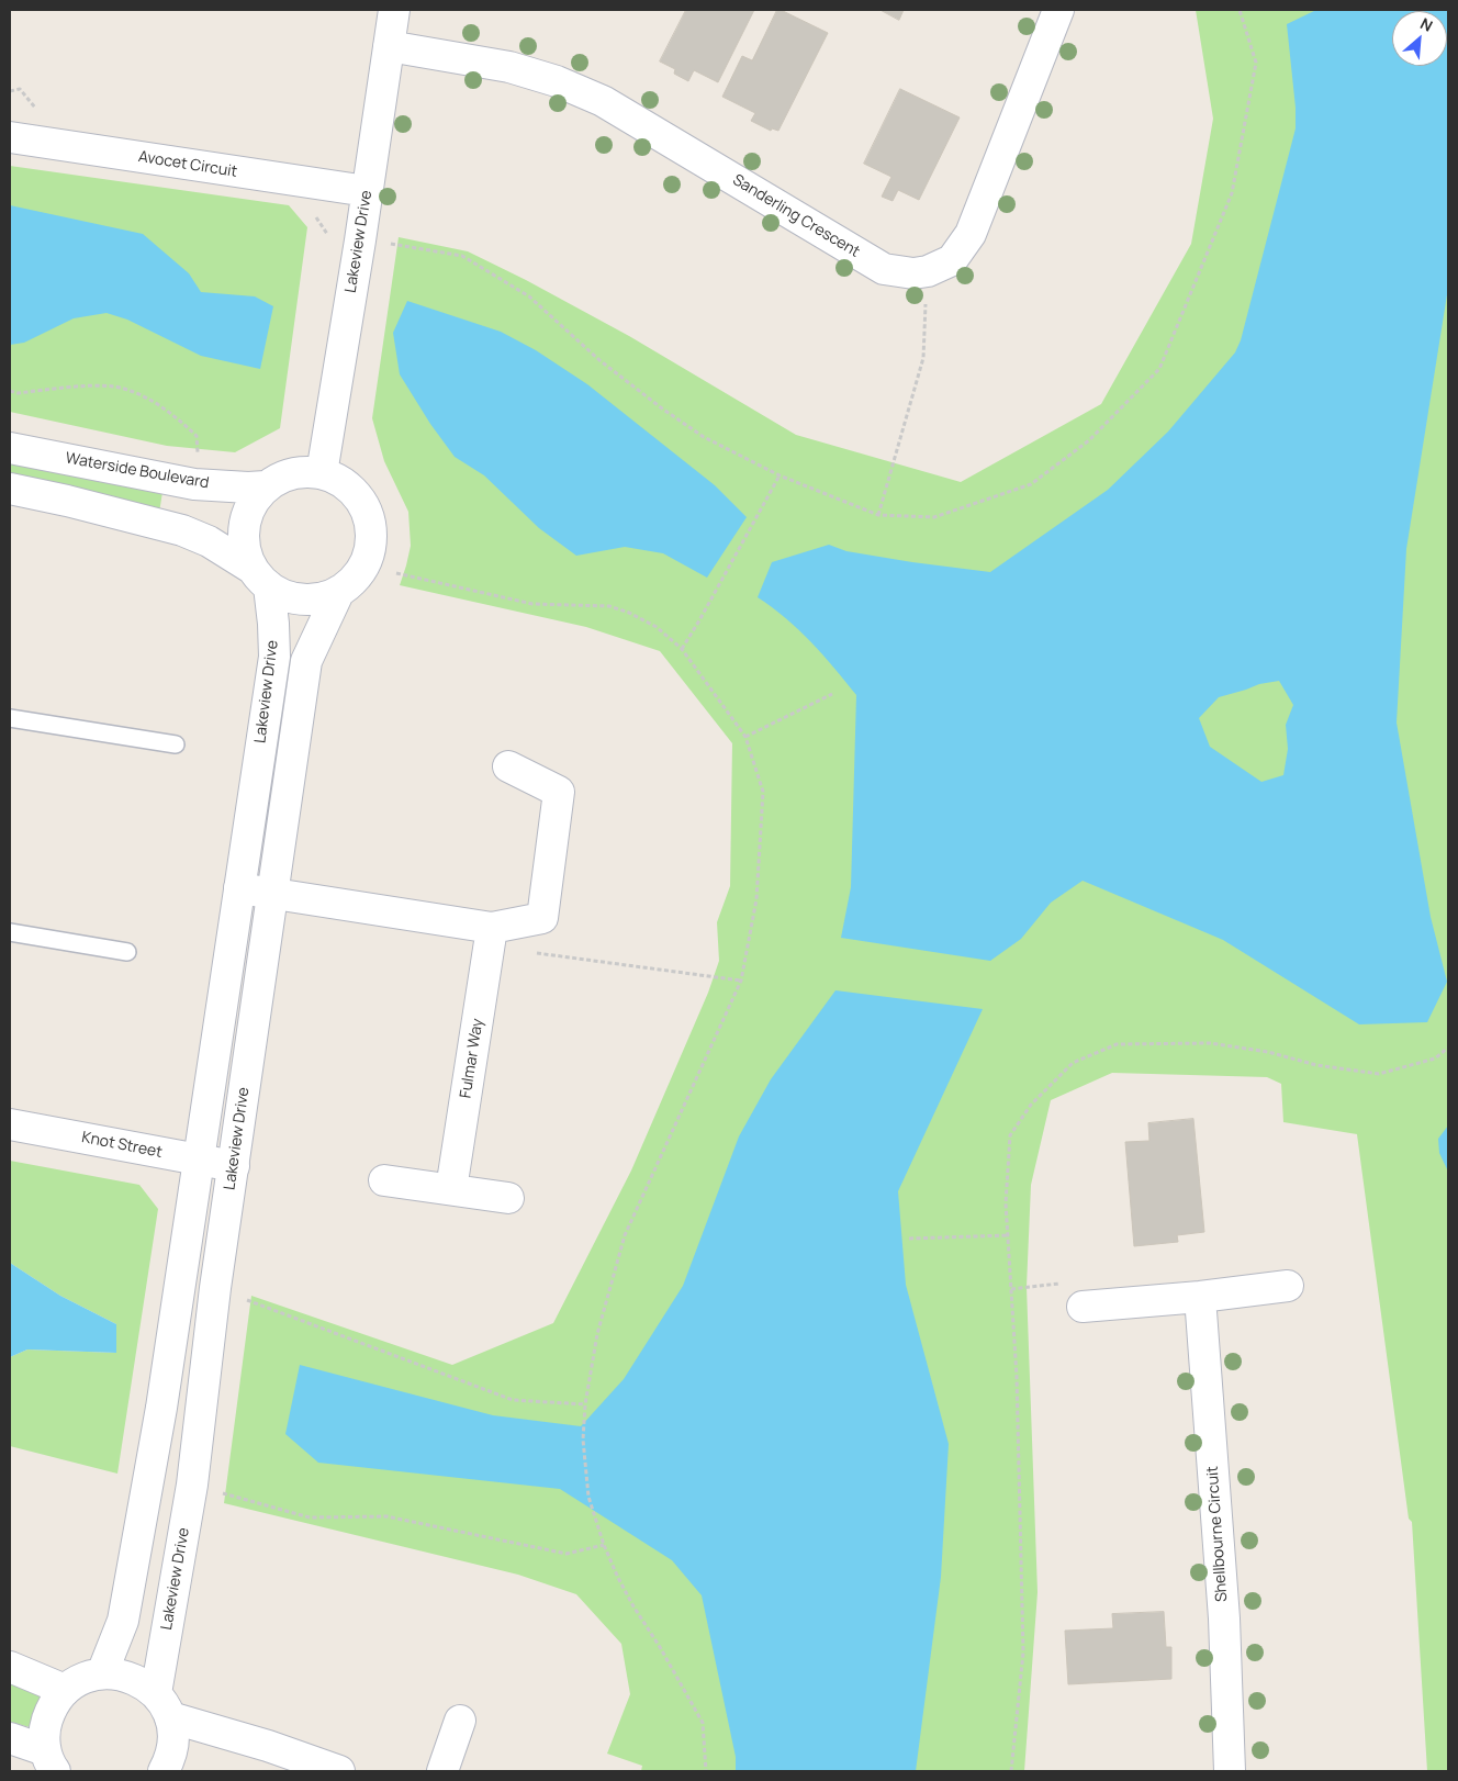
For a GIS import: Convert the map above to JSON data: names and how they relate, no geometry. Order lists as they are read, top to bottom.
{
  "streets": {
    "street": [
      "Avocet Circuit",
      "Sanderling Crescent",
      "Lakeview Drive",
      "Waterside Boulevard",
      "Fulmar Way",
      "Knot Street",
      "Shellbourne Circuit"
    ]
  },
  "crossings": [
    ["Avocet Circuit", "Lakeview Drive"],
    ["Sanderling Crescent", "Lakeview Drive"],
    ["Lakeview Drive", "Waterside Boulevard"],
    ["Lakeview Drive", "Knot Street"]
  ],
  "north": "top right"
}
